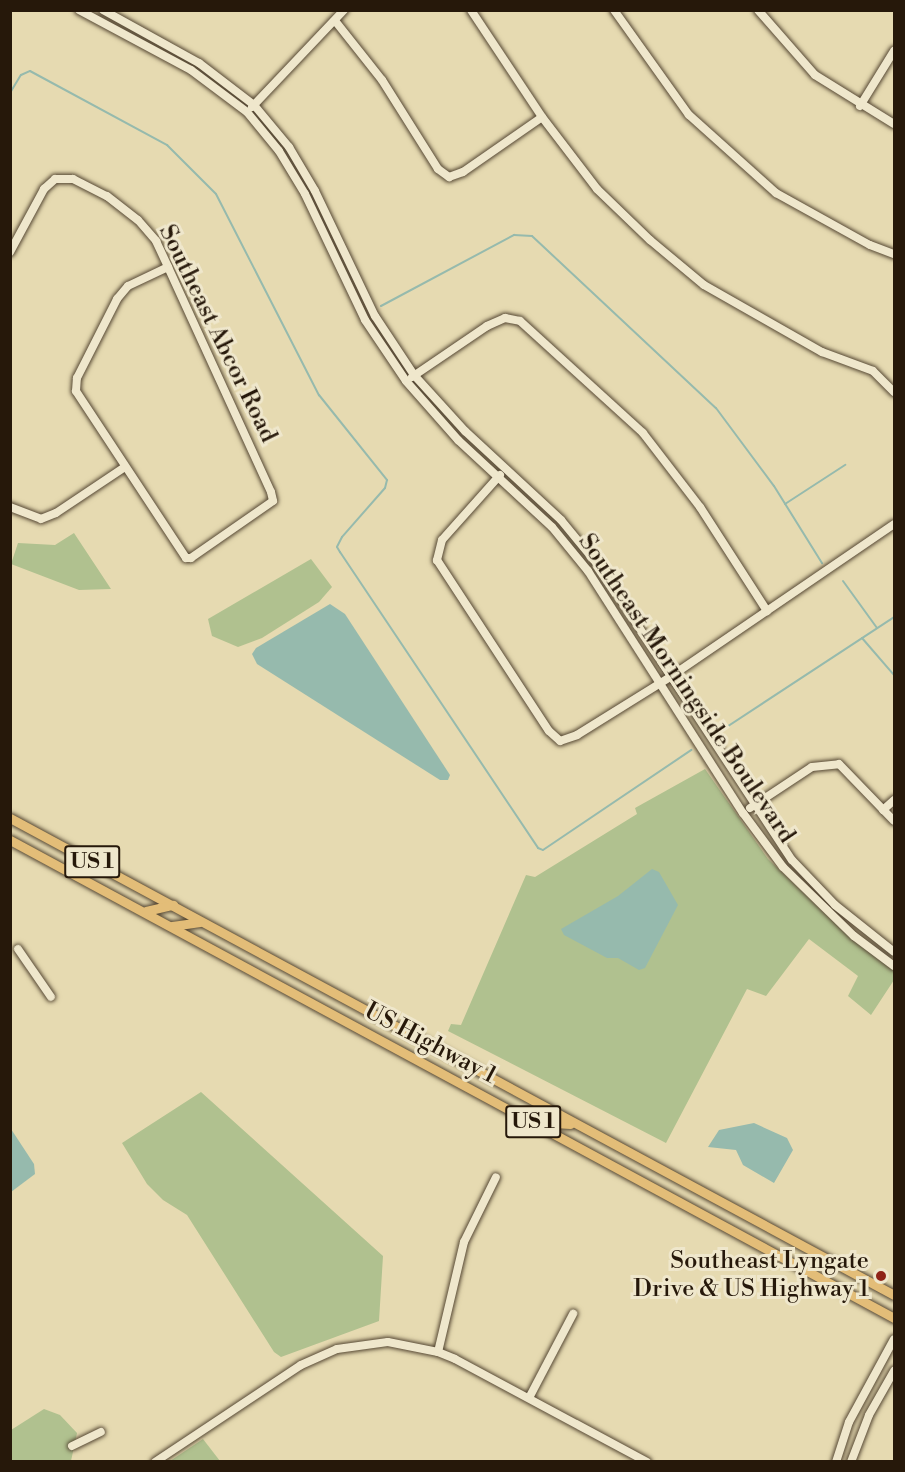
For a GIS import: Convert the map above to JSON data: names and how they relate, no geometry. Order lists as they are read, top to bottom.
{
  "streets": {
    "main road": ["US 1", "US Highway 1"],
    "street": ["Southeast Abcor Road", "Southeast Morningside Boulevard"]
  },
  "places": ["Southeast Lyngate Drive & US Highway 1"]
}
